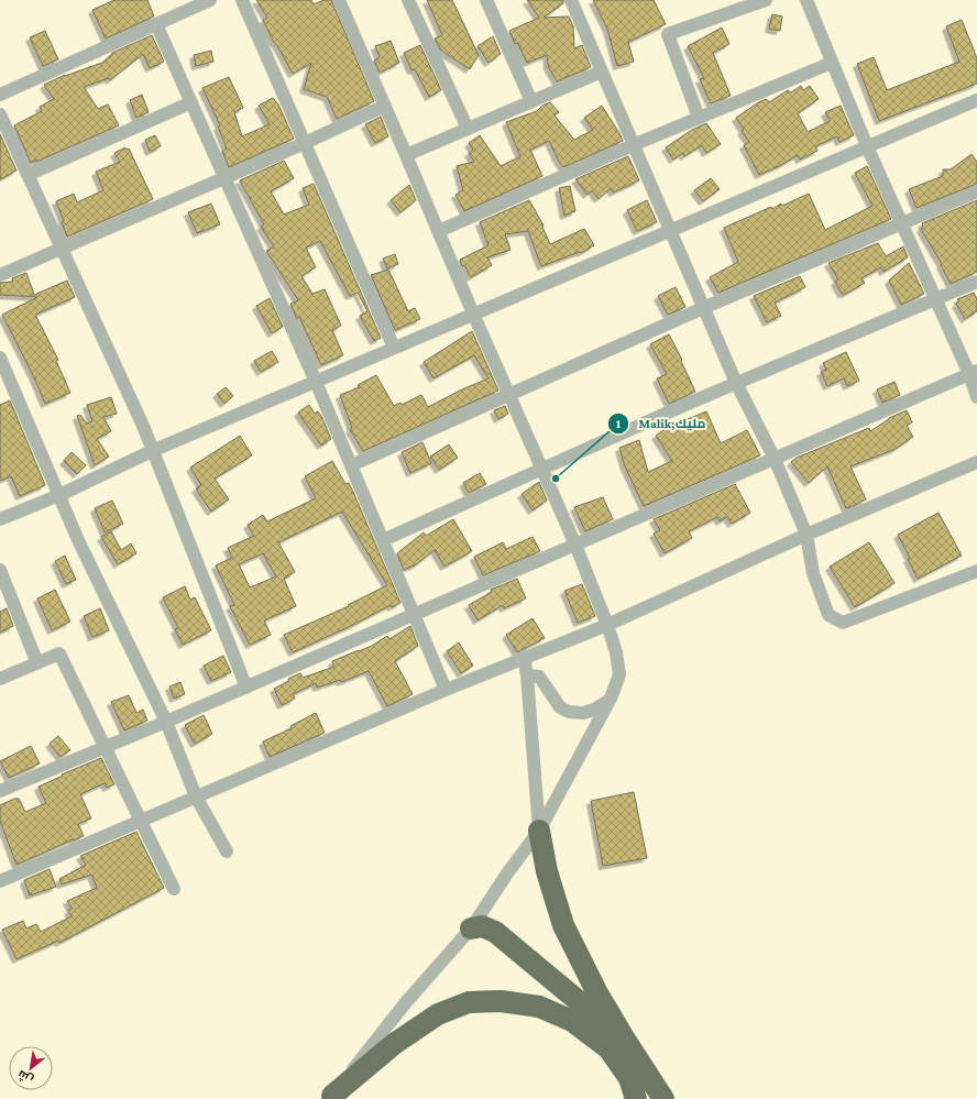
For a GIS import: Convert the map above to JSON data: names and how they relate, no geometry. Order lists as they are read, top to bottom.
{
  "places": ["Malik;مليك"],
  "north": "bottom left"
}
